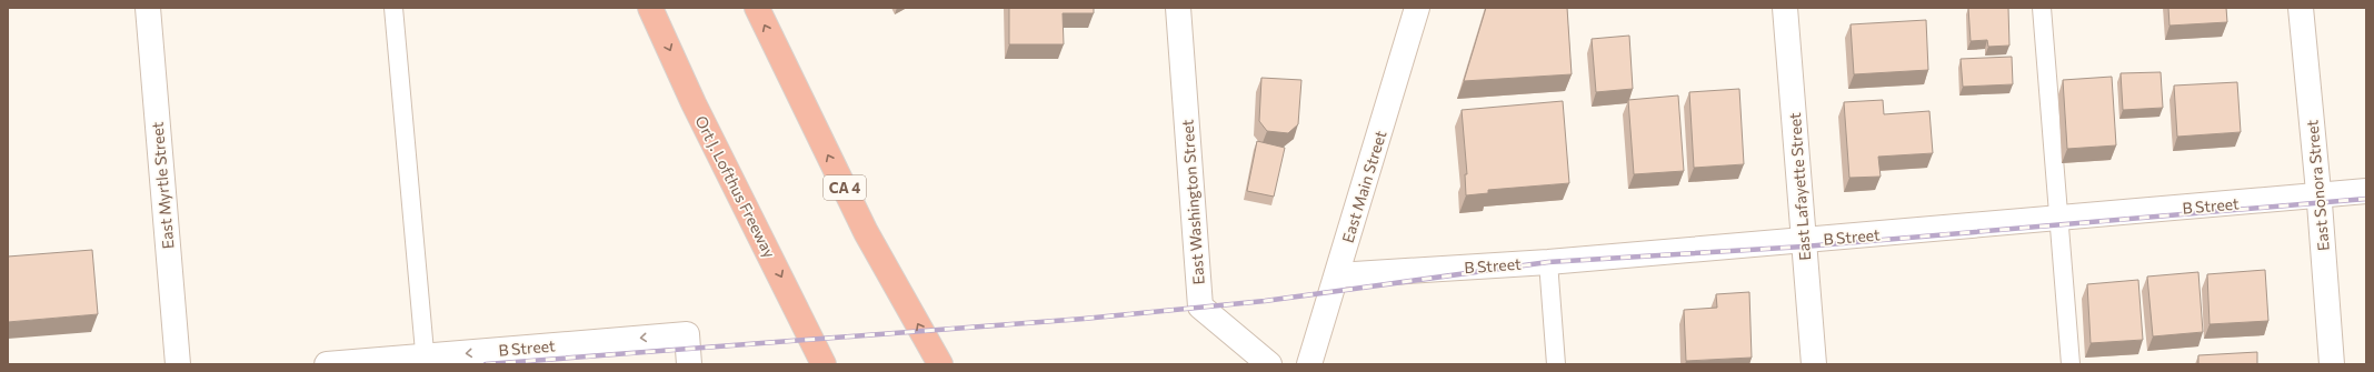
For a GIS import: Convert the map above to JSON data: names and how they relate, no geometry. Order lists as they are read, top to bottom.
{
  "streets": {
    "highway": ["Ort J. Lofthus Freeway", "CA 4"],
    "street": [
      "East Myrtle Street",
      "East Sonora Street",
      "East Main Street",
      "East Lafayette Street",
      "East Washington Street",
      "B Street"
    ]
  },
  "crossings": [
    ["East Sonora Street", "B Street"],
    ["East Main Street", "B Street"],
    ["East Lafayette Street", "B Street"]
  ]
}
